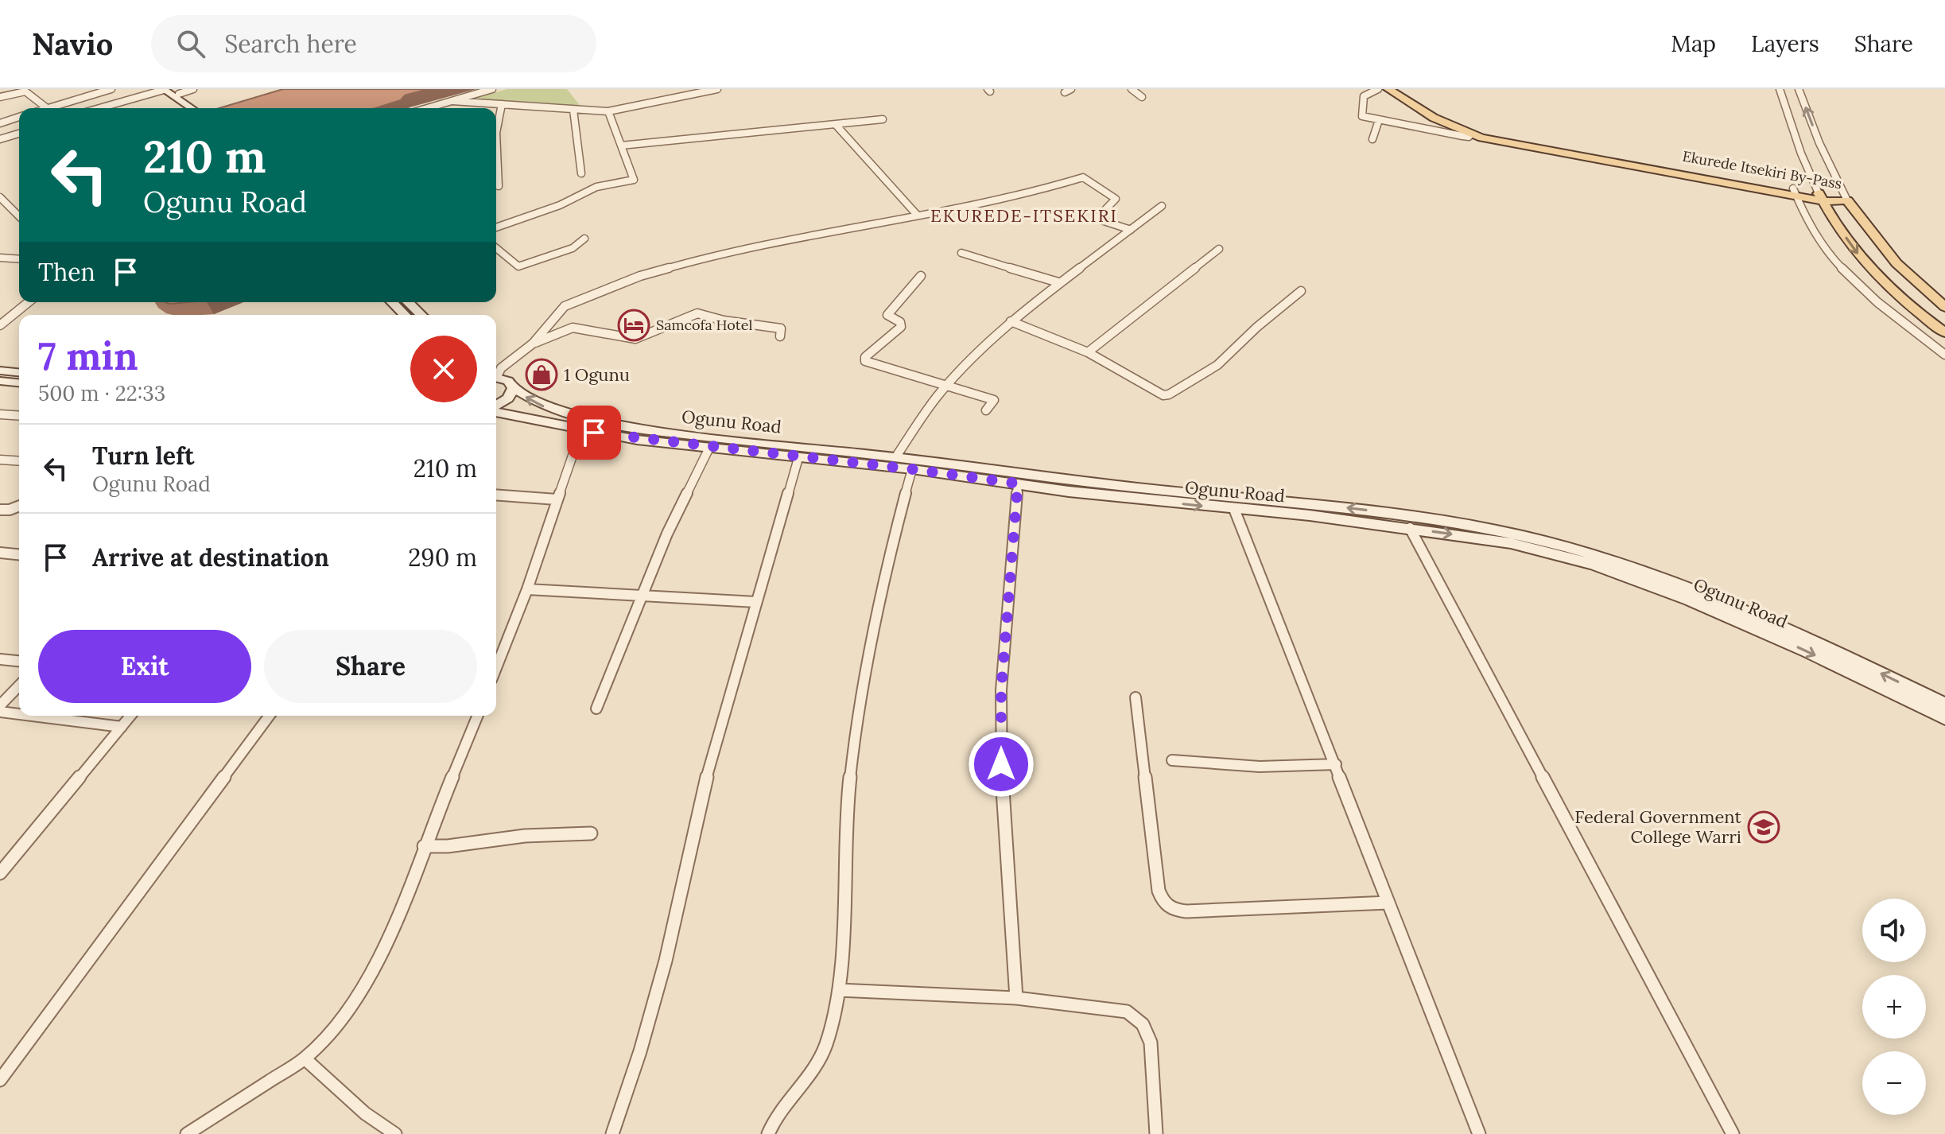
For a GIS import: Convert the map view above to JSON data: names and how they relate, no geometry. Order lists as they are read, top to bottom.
{
  "streets": {
    "main road": ["Ekurede Itsekiri By-Pass", "Ogunu Road"]
  },
  "districts": ["EKUREDE-ITSEKIRI"],
  "places": {
    "hotel": ["Samcofa Hotel"],
    "shop": ["1 Ogunu"],
    "school or university": ["Federal Government College Warri"]
  },
  "page": {
    "header": "Navio",
    "search": "Search here",
    "nav": ["Map", "Layers", "Share"],
    "turn": ["210 m", "Ogunu Road"],
    "then": "Then",
    "heading": ["7 min", "500 m · 22:33"],
    "list": [
      {
        "name": "Turn left",
        "note": "Ogunu Road",
        "value": "210 m"
      },
      {
        "name": "Arrive at destination",
        "value": "290 m"
      }
    ],
    "buttons": ["Exit", "Share"],
    "map_buttons": ["+", "−"]
  }
}
